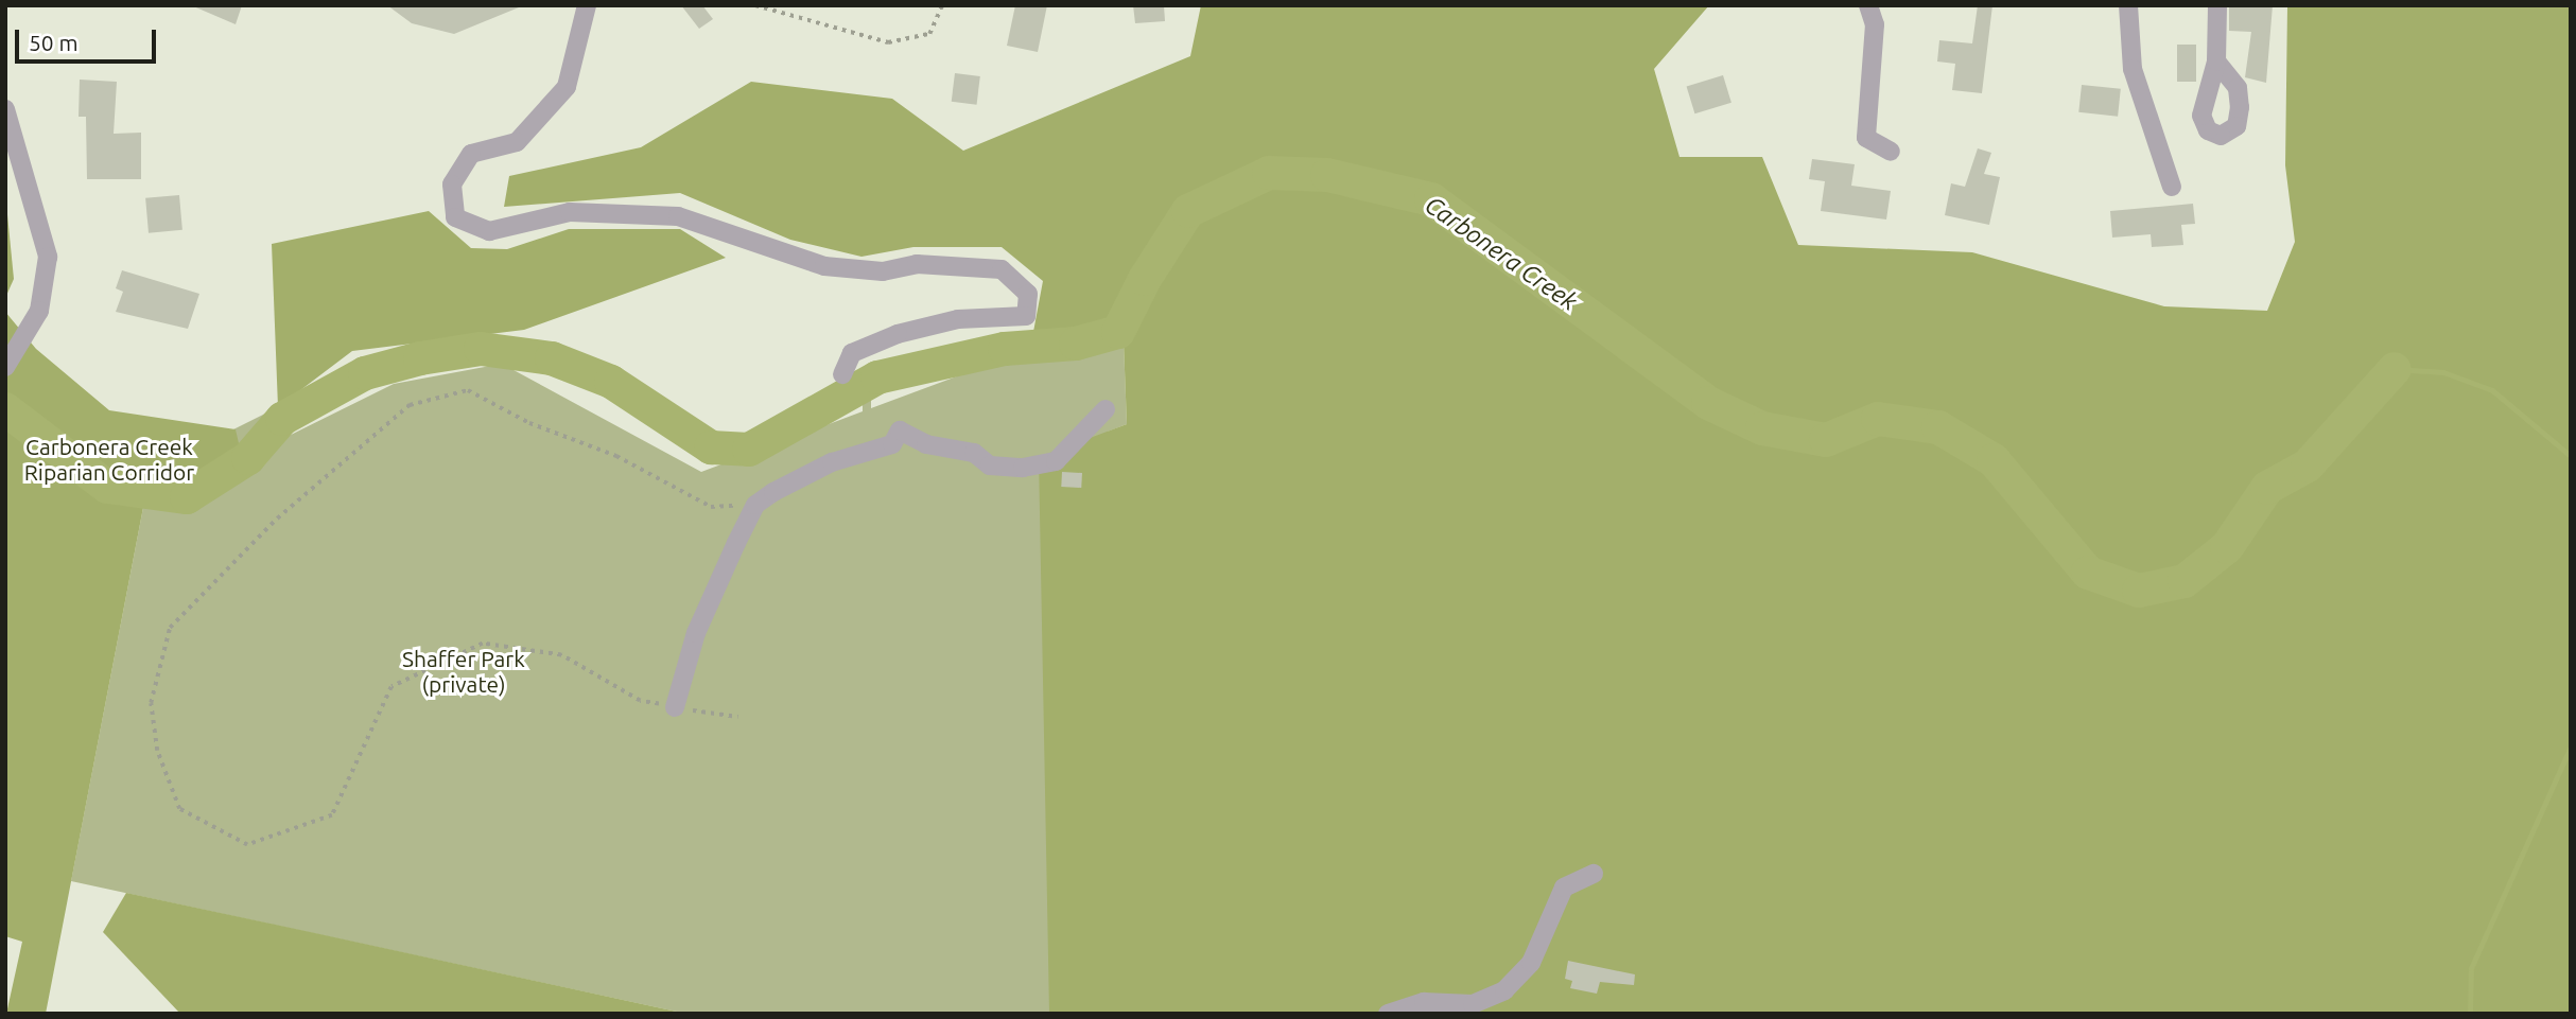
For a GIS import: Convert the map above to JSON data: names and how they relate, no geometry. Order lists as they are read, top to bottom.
{
  "water": ["Carbonera Creek"],
  "parks": ["Carbonera Creek Riparian Corridor", "Shaffer Park (private)"],
  "scale_bar": "50 m"
}
